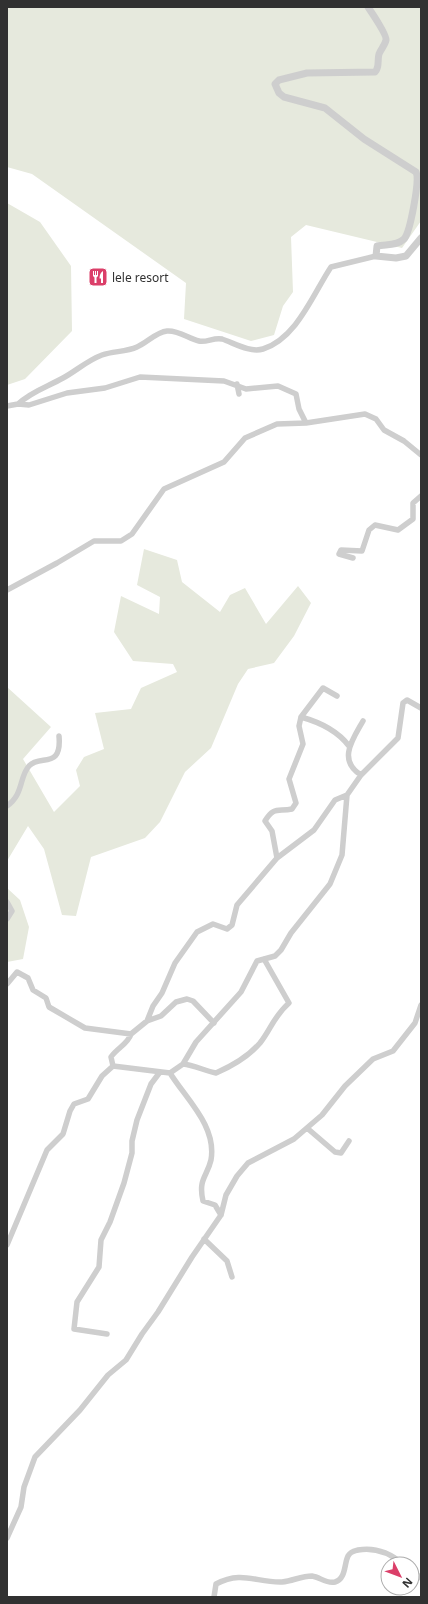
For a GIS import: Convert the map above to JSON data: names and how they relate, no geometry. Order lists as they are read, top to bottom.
{
  "places": {
    "restaurant": ["lele resort"]
  },
  "north": "bottom right"
}
